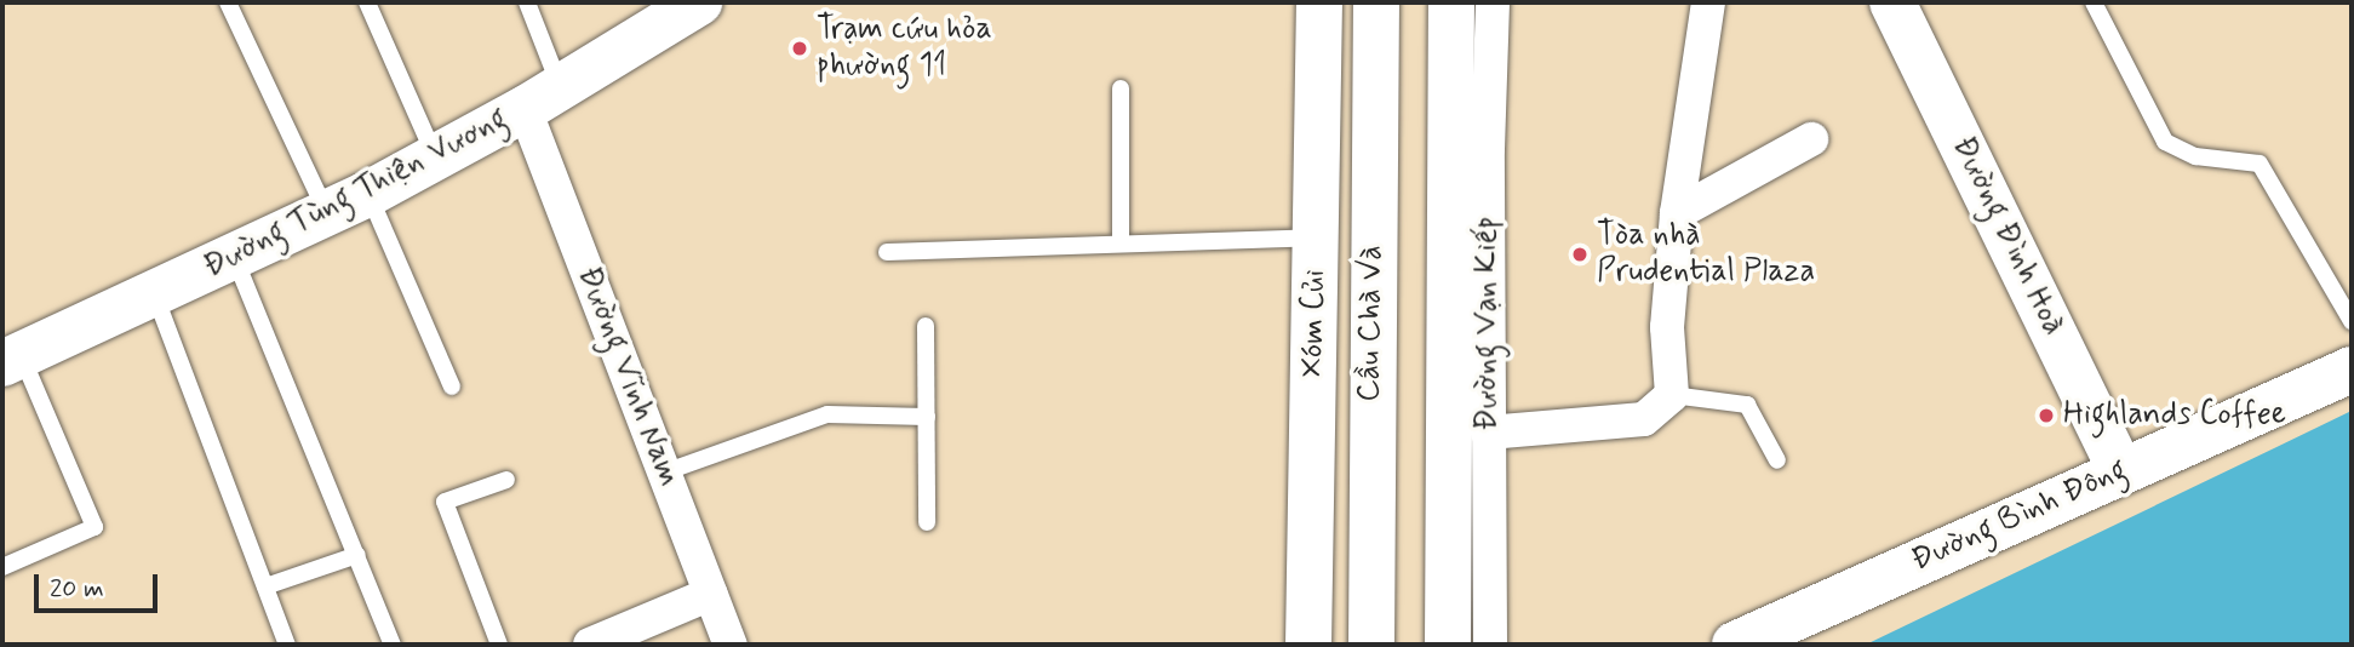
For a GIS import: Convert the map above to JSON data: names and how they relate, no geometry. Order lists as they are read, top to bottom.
{
  "streets": {
    "street": [
      "Đường Tùng Thiện Vương",
      "Đường Đình Hoà",
      "Xóm Củi",
      "Cầu Chà Và",
      "Đường Vạn Kiếp",
      "Đường Vĩnh Nam",
      "Đường Bình Đông"
    ]
  },
  "crossings": [
    ["Đường Tùng Thiện Vương", "Đường Vĩnh Nam"],
    ["Đường Đình Hoà", "Đường Bình Đông"]
  ],
  "places": ["Trạm cứu hỏa phường 11", "Tòa nhà Prudential Plaza", "Highlands Coffee"],
  "scale_bar": "20 m"
}
